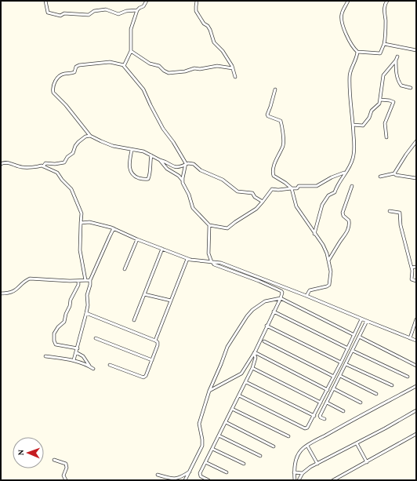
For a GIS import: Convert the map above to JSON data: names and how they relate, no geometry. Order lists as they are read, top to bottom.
{
  "north": "left"
}
